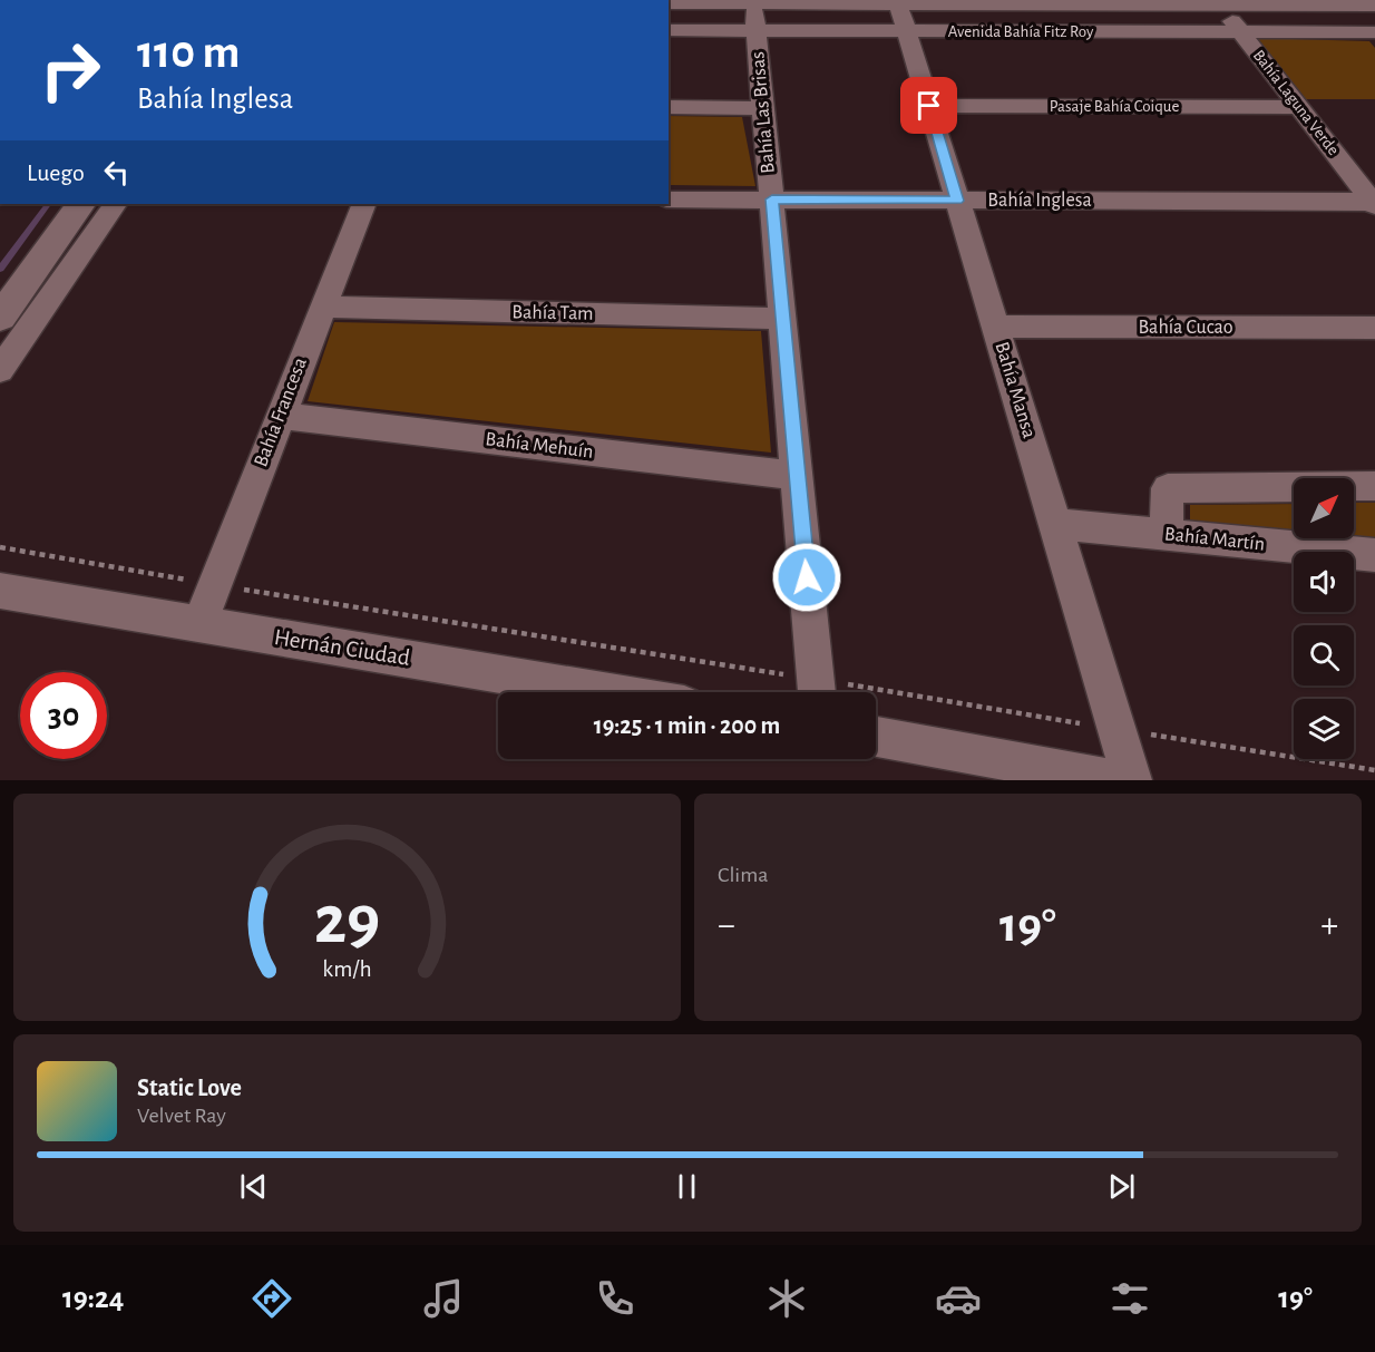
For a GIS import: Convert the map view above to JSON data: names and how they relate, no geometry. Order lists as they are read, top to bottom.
{
  "streets": {
    "street": [
      "Avenida Bahía Fitz Roy",
      "Bahía Laguna Verde",
      "Pasaje Bahía Coique",
      "Bahía Las Brisas",
      "Bahía Inglesa",
      "Bahía Tam",
      "Bahía Cucao",
      "Bahía Mansa",
      "Bahía Francesa",
      "Bahía Mehuín",
      "Bahía Martín",
      "Hernán Ciudad"
    ]
  },
  "crossings": [
    ["Avenida Bahía Fitz Roy", "Bahía Laguna Verde"],
    ["Avenida Bahía Fitz Roy", "Bahía Las Brisas"],
    ["Avenida Bahía Fitz Roy", "Bahía Mansa"],
    ["Bahía Laguna Verde", "Pasaje Bahía Coique"],
    ["Bahía Laguna Verde", "Bahía Inglesa"],
    ["Pasaje Bahía Coique", "Bahía Mansa"],
    ["Bahía Las Brisas", "Bahía Inglesa"],
    ["Bahía Las Brisas", "Bahía Tam"],
    ["Bahía Las Brisas", "Bahía Mehuín"],
    ["Bahía Inglesa", "Bahía Mansa"],
    ["Bahía Tam", "Bahía Francesa"],
    ["Bahía Cucao", "Bahía Mansa"],
    ["Bahía Mansa", "Bahía Martín"],
    ["Bahía Francesa", "Bahía Mehuín"],
    ["Bahía Francesa", "Hernán Ciudad"]
  ],
  "north": "top right",
  "page": {
    "turn": ["110 m", "Bahía Inglesa"],
    "then": "Luego",
    "limit": "30",
    "trip": "19:25 · 1 min · 200 m",
    "tile": "Clima",
    "heat": ["−", "19°", "+"],
    "song": ["Static Love", "Velvet Ray"],
    "tabs": ["19:24", "19°"],
    "gauge": ["29", "km/h"]
  }
}
